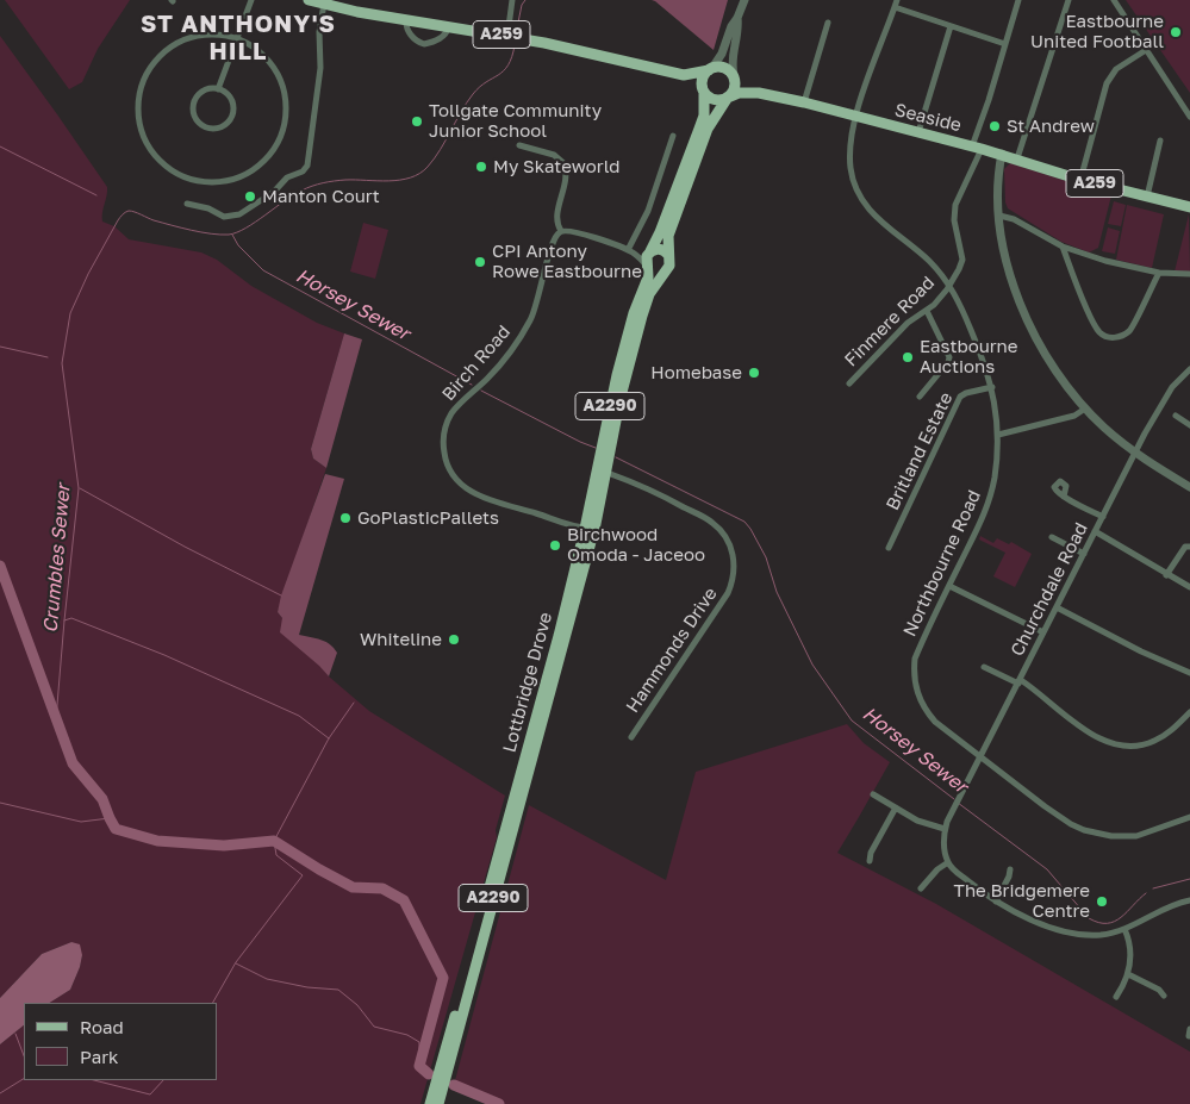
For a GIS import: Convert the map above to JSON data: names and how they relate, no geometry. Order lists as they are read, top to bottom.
{
  "streets": {
    "main road": [
      "A259",
      "Seaside",
      "A2290",
      "Lottbridge Drove"
    ],
    "street": [
      "Finmere Road",
      "Birch Road",
      "Britland Estate",
      "Northbourne Road",
      "Churchdale Road",
      "Hammonds Drive"
    ]
  },
  "crossings": [
    ["A259", "Seaside"],
    ["Seaside", "Finmere Road"],
    ["Seaside", "Northbourne Road"],
    ["Finmere Road", "Northbourne Road"],
    ["Birch Road", "Lottbridge Drove"],
    ["Britland Estate", "Northbourne Road"],
    ["Northbourne Road", "Churchdale Road"],
    ["Hammonds Drive", "Lottbridge Drove"]
  ],
  "districts": ["ST ANTHONY'S HILL"],
  "water": ["Horsey Sewer", "Crumbles Sewer"],
  "places": [
    "Eastbourne United Football",
    "Tollgate Community Junior School",
    "St Andrew",
    "My Skateworld",
    "Manton Court",
    "CPI Antony Rowe Eastbourne",
    "Eastbourne Auctions",
    "Homebase",
    "GoPlasticPallets",
    "Birchwood Omoda - Jaceoo",
    "Whiteline",
    "The Bridgemere Centre"
  ],
  "legend": ["Road", "Park"]
}
